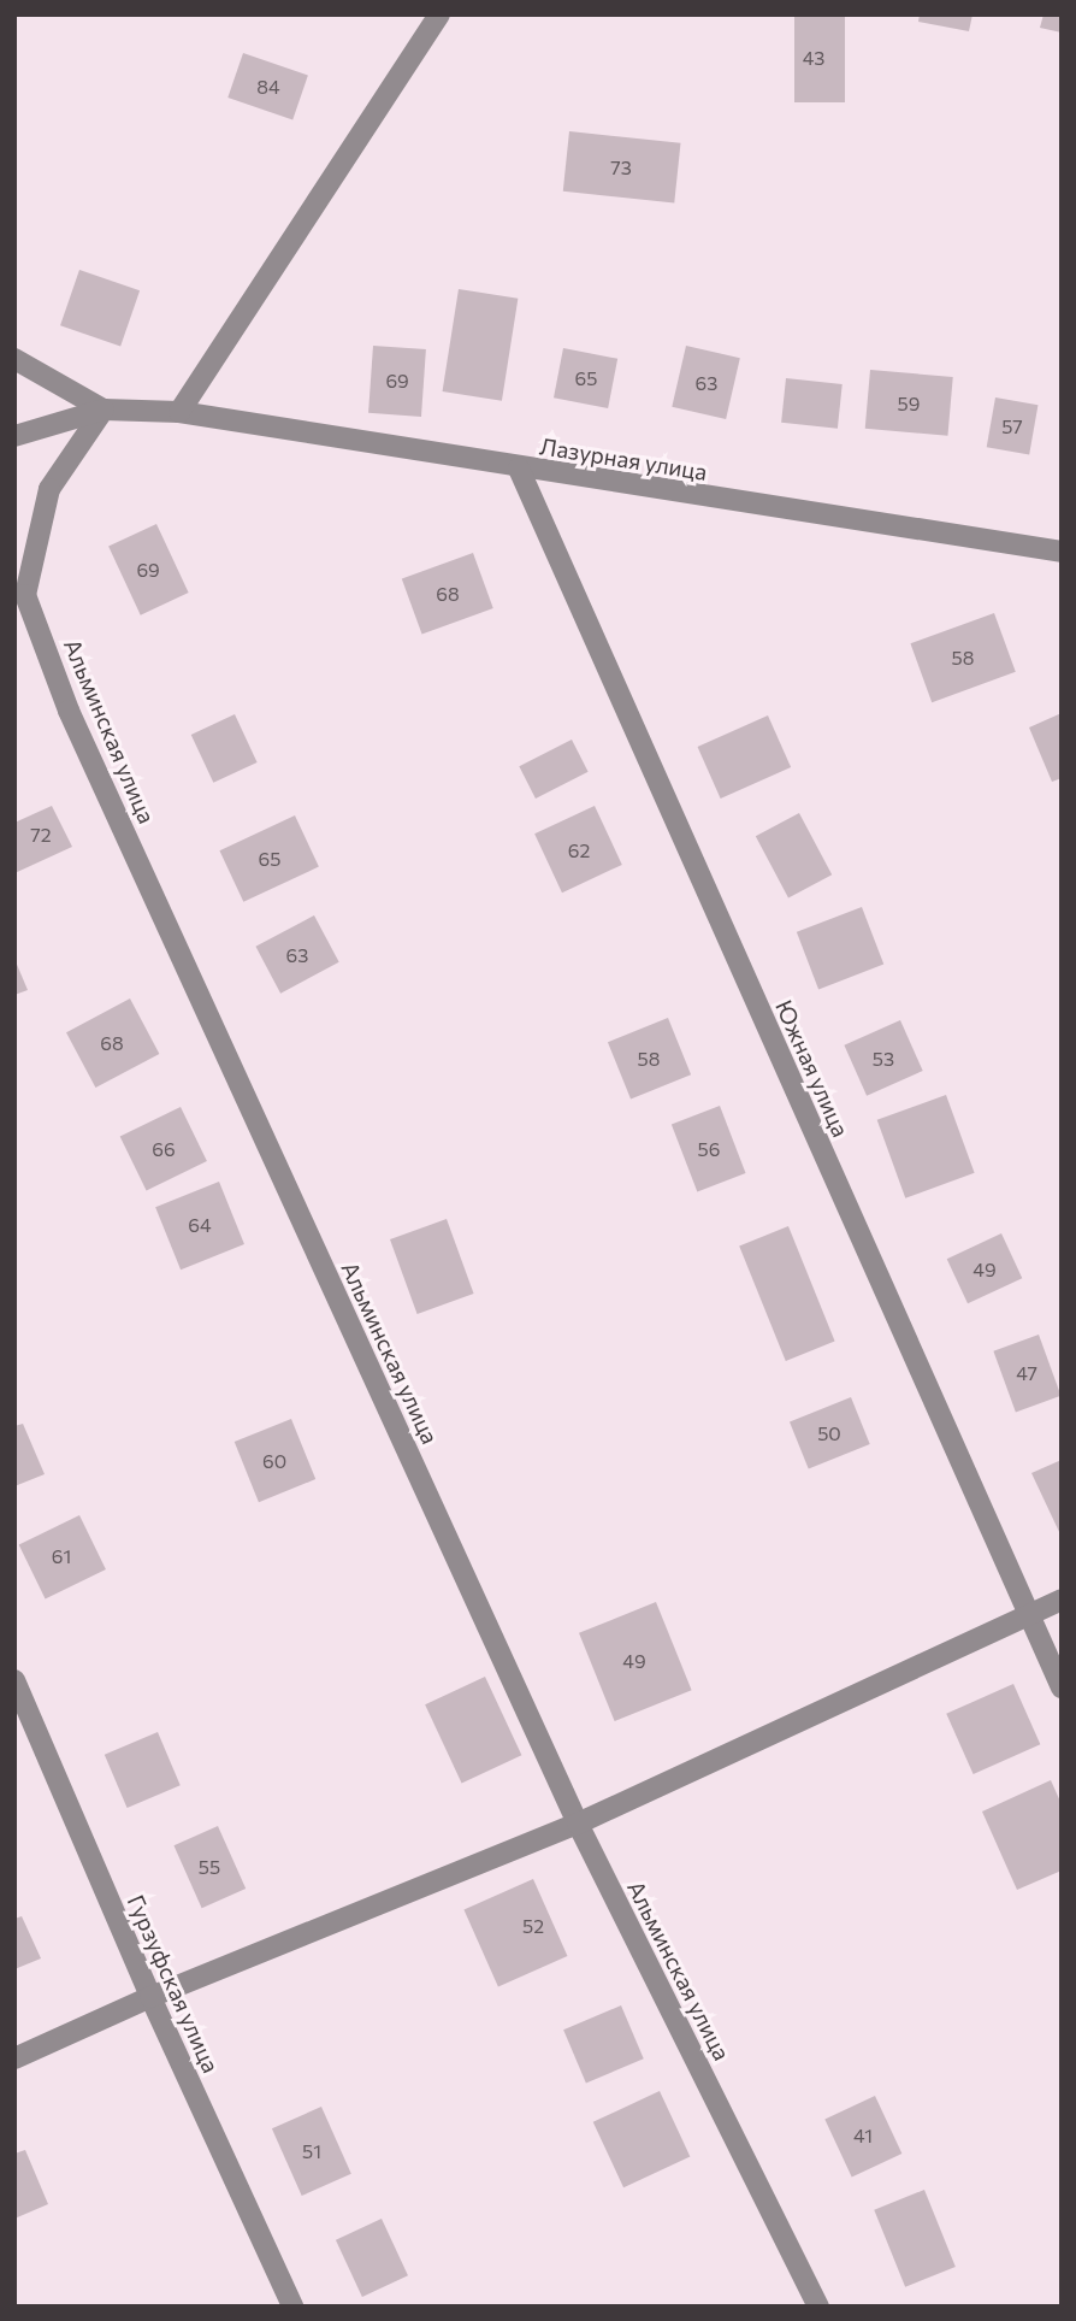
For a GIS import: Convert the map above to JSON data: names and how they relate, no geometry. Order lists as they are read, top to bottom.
{
  "streets": {
    "street": [
      "Лазурная улица",
      "Альминская улица",
      "Южная улица",
      "Гурзуфская улица"
    ]
  },
  "crossings": [
    ["Лазурная улица", "Альминская улица"],
    ["Лазурная улица", "Южная улица"]
  ],
  "house_numbers": [
    "43",
    "84",
    "73",
    "65",
    "69",
    "63",
    "59",
    "57",
    "69",
    "68",
    "58",
    "72",
    "62",
    "65",
    "63",
    "68",
    "58",
    "53",
    "66",
    "56",
    "64",
    "49",
    "47",
    "50",
    "60",
    "61",
    "49",
    "55",
    "52",
    "41",
    "51"
  ]
}
